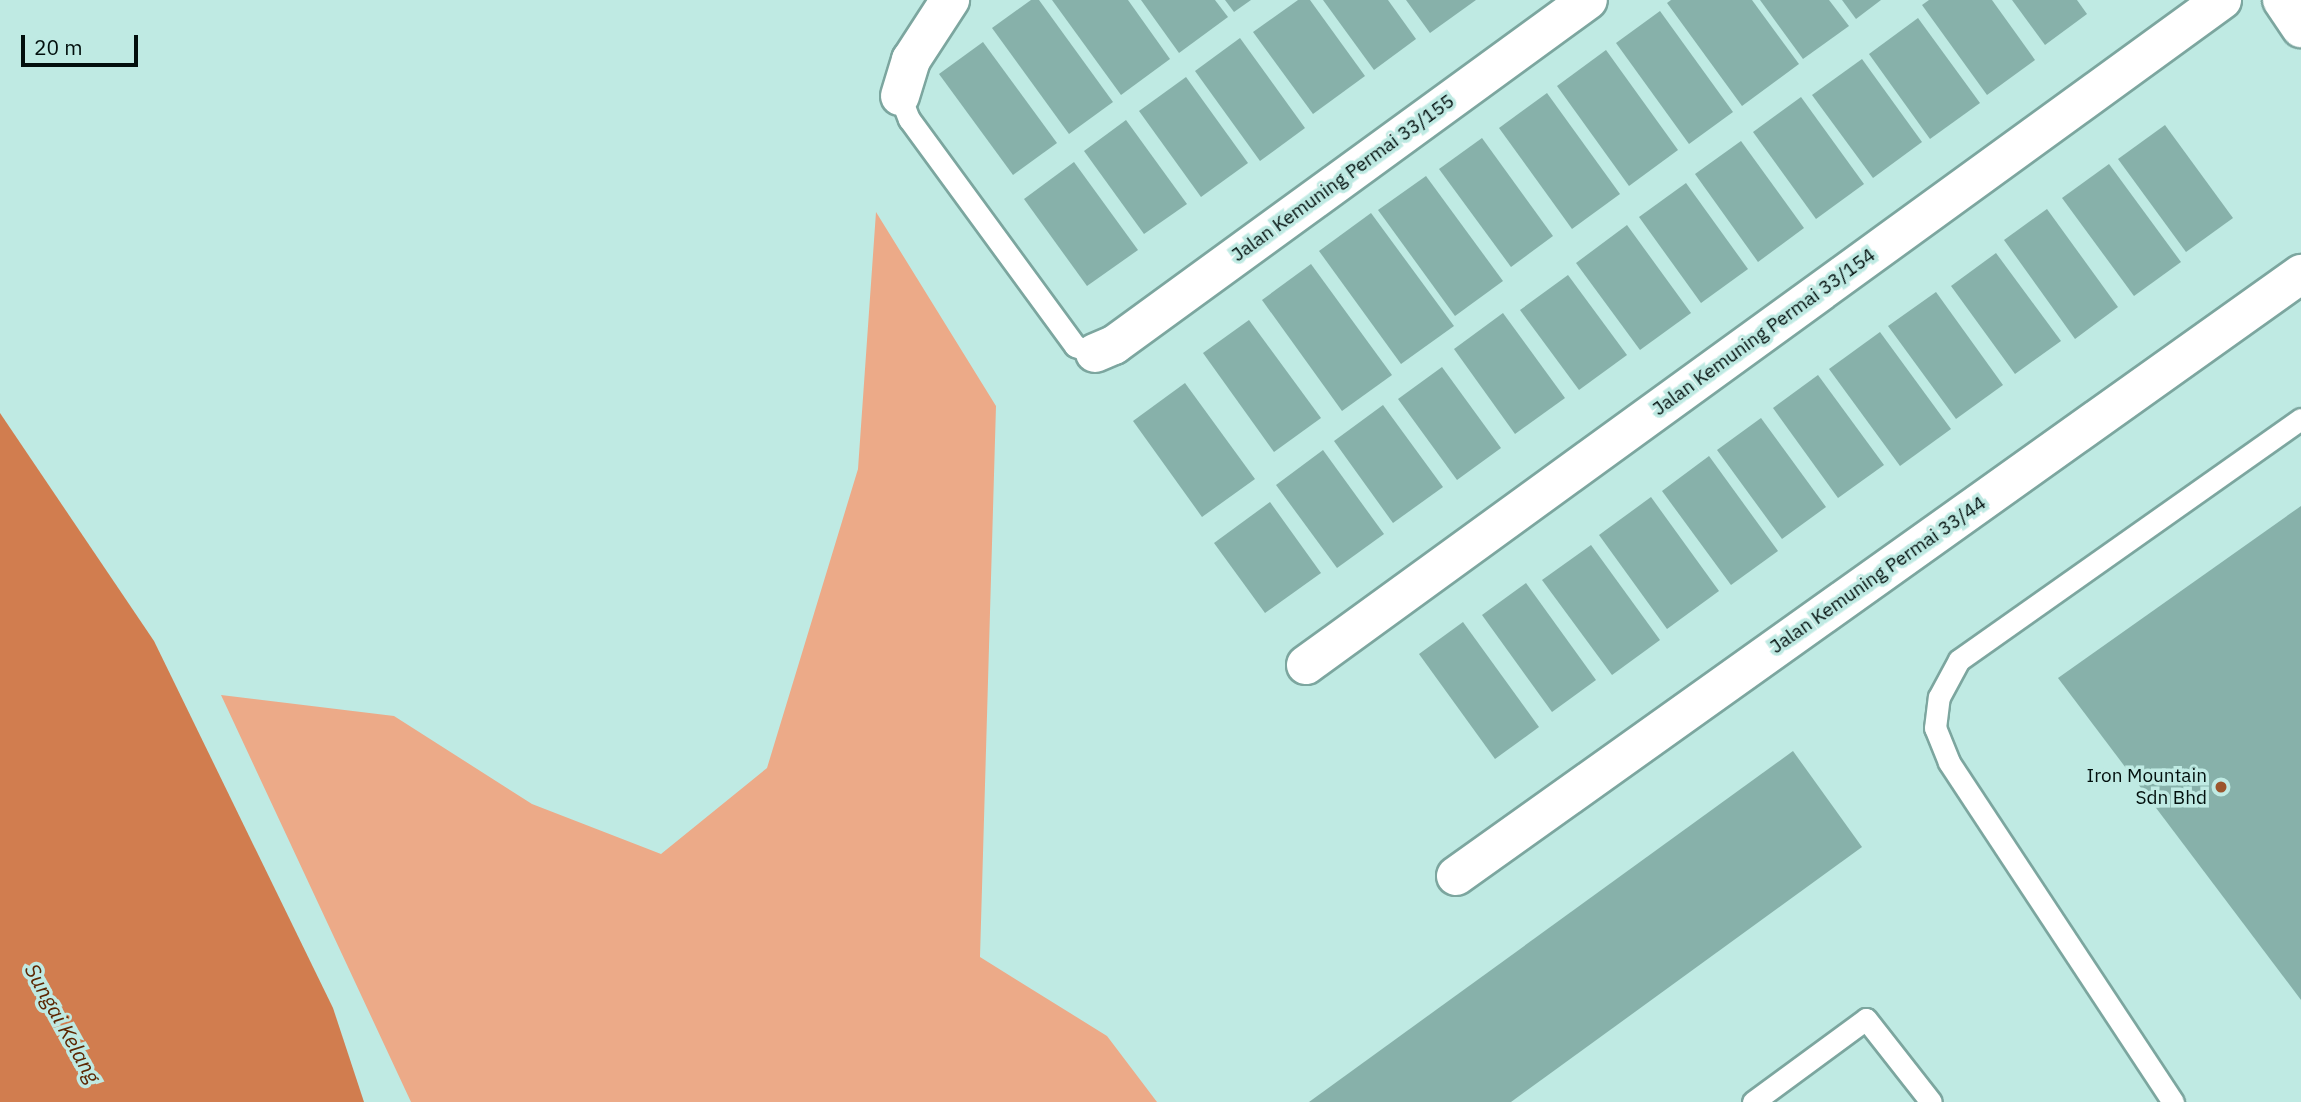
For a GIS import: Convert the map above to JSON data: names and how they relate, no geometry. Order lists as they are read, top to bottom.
{
  "streets": {
    "street": ["Jalan Kemuning Permai 33/155", "Jalan Kemuning Permai 33/154", "Jalan Kemuning Permai 33/44"]
  },
  "water": ["Sungai Kelang"],
  "places": ["Iron Mountain Sdn Bhd"],
  "scale_bar": "20 m"
}
